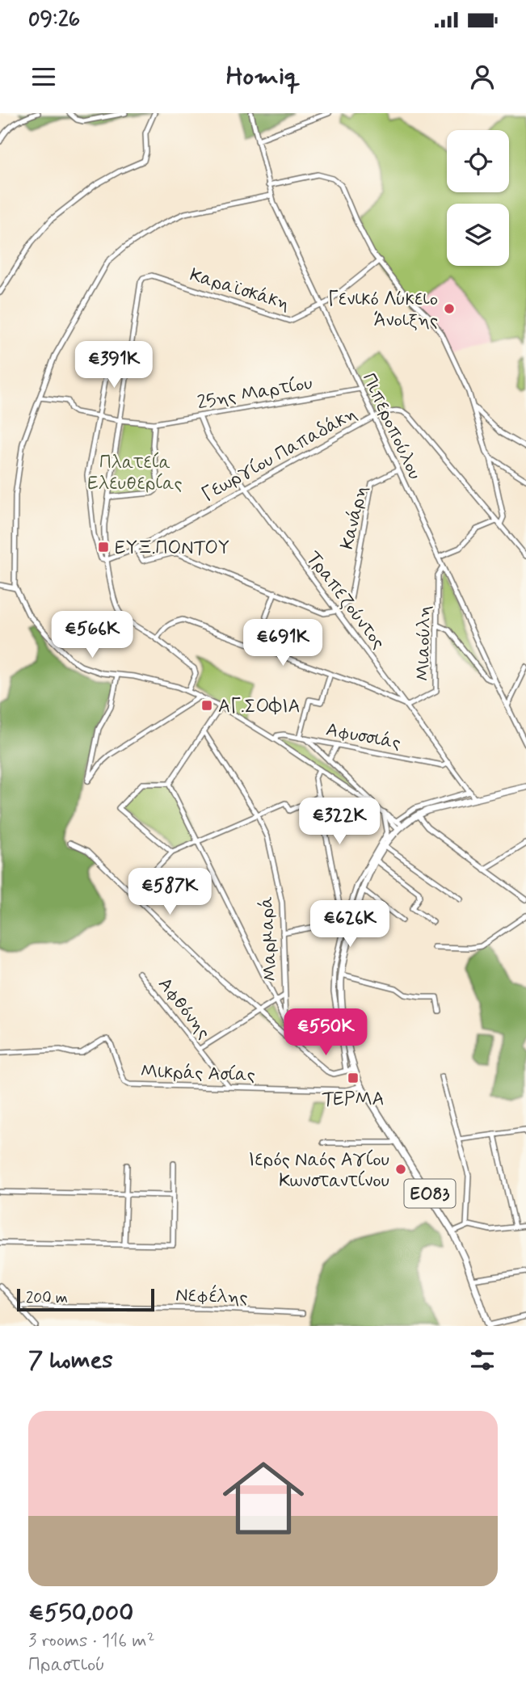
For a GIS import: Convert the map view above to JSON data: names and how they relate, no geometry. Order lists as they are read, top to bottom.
{
  "streets": {
    "main road": ["ΕΟ83"],
    "street": [
      "Καραϊσκάκη",
      "25ης Μαρτίου",
      "Πιπεροπούλου",
      "Γεωργίου Παπαδάκη",
      "Κανάρη",
      "Τραπεζούντος",
      "Μιαούλη",
      "Αφυσσιάς",
      "Μαρμαρά",
      "Αφθόνης",
      "Μικράς Ασίας",
      "Νεφέλης"
    ]
  },
  "crossings": [
    ["Καραϊσκάκη", "Πιπεροπούλου"],
    ["25ης Μαρτίου", "Πιπεροπούλου"],
    ["25ης Μαρτίου", "Τραπεζούντος"],
    ["Πιπεροπούλου", "Γεωργίου Παπαδάκη"],
    ["Πιπεροπούλου", "Κανάρη"],
    ["Πιπεροπούλου", "Μιαούλη"],
    ["Γεωργίου Παπαδάκη", "Τραπεζούντος"],
    ["Κανάρη", "Τραπεζούντος"],
    ["Τραπεζούντος", "Μιαούλη"],
    ["Τραπεζούντος", "Αφυσσιάς"],
    ["Τραπεζούντος", "ΕΟ83"],
    ["Αφθόνης", "Μικράς Ασίας"],
    ["Μικράς Ασίας", "ΕΟ83"]
  ],
  "parks": ["Πλατεία Ελευθερίας"],
  "places": {
    "other": ["Γενικό Λύκειο Άνοιξης", "Ιερός Ναός Αγίου Κωνσταντίνου"],
    "transit": ["ΕΥΞ.ΠΟΝΤΟΥ", "ΑΓ.ΣΟΦΙΑ", "ΤΕΡΜΑ"]
  },
  "scale_bar": "200 m",
  "page": {
    "status": "09:26",
    "header": "Homiq",
    "price": [
      "€391K",
      "€566K",
      "€691K",
      "€322K",
      "€587K",
      "€626K",
      "€550K"
    ],
    "scale": "200 m",
    "heading": "7 homes",
    "list": [
      {
        "name": "€550,000",
        "note": "3 rooms · 116 m² · Πραστιού"
      }
    ]
  }
}
